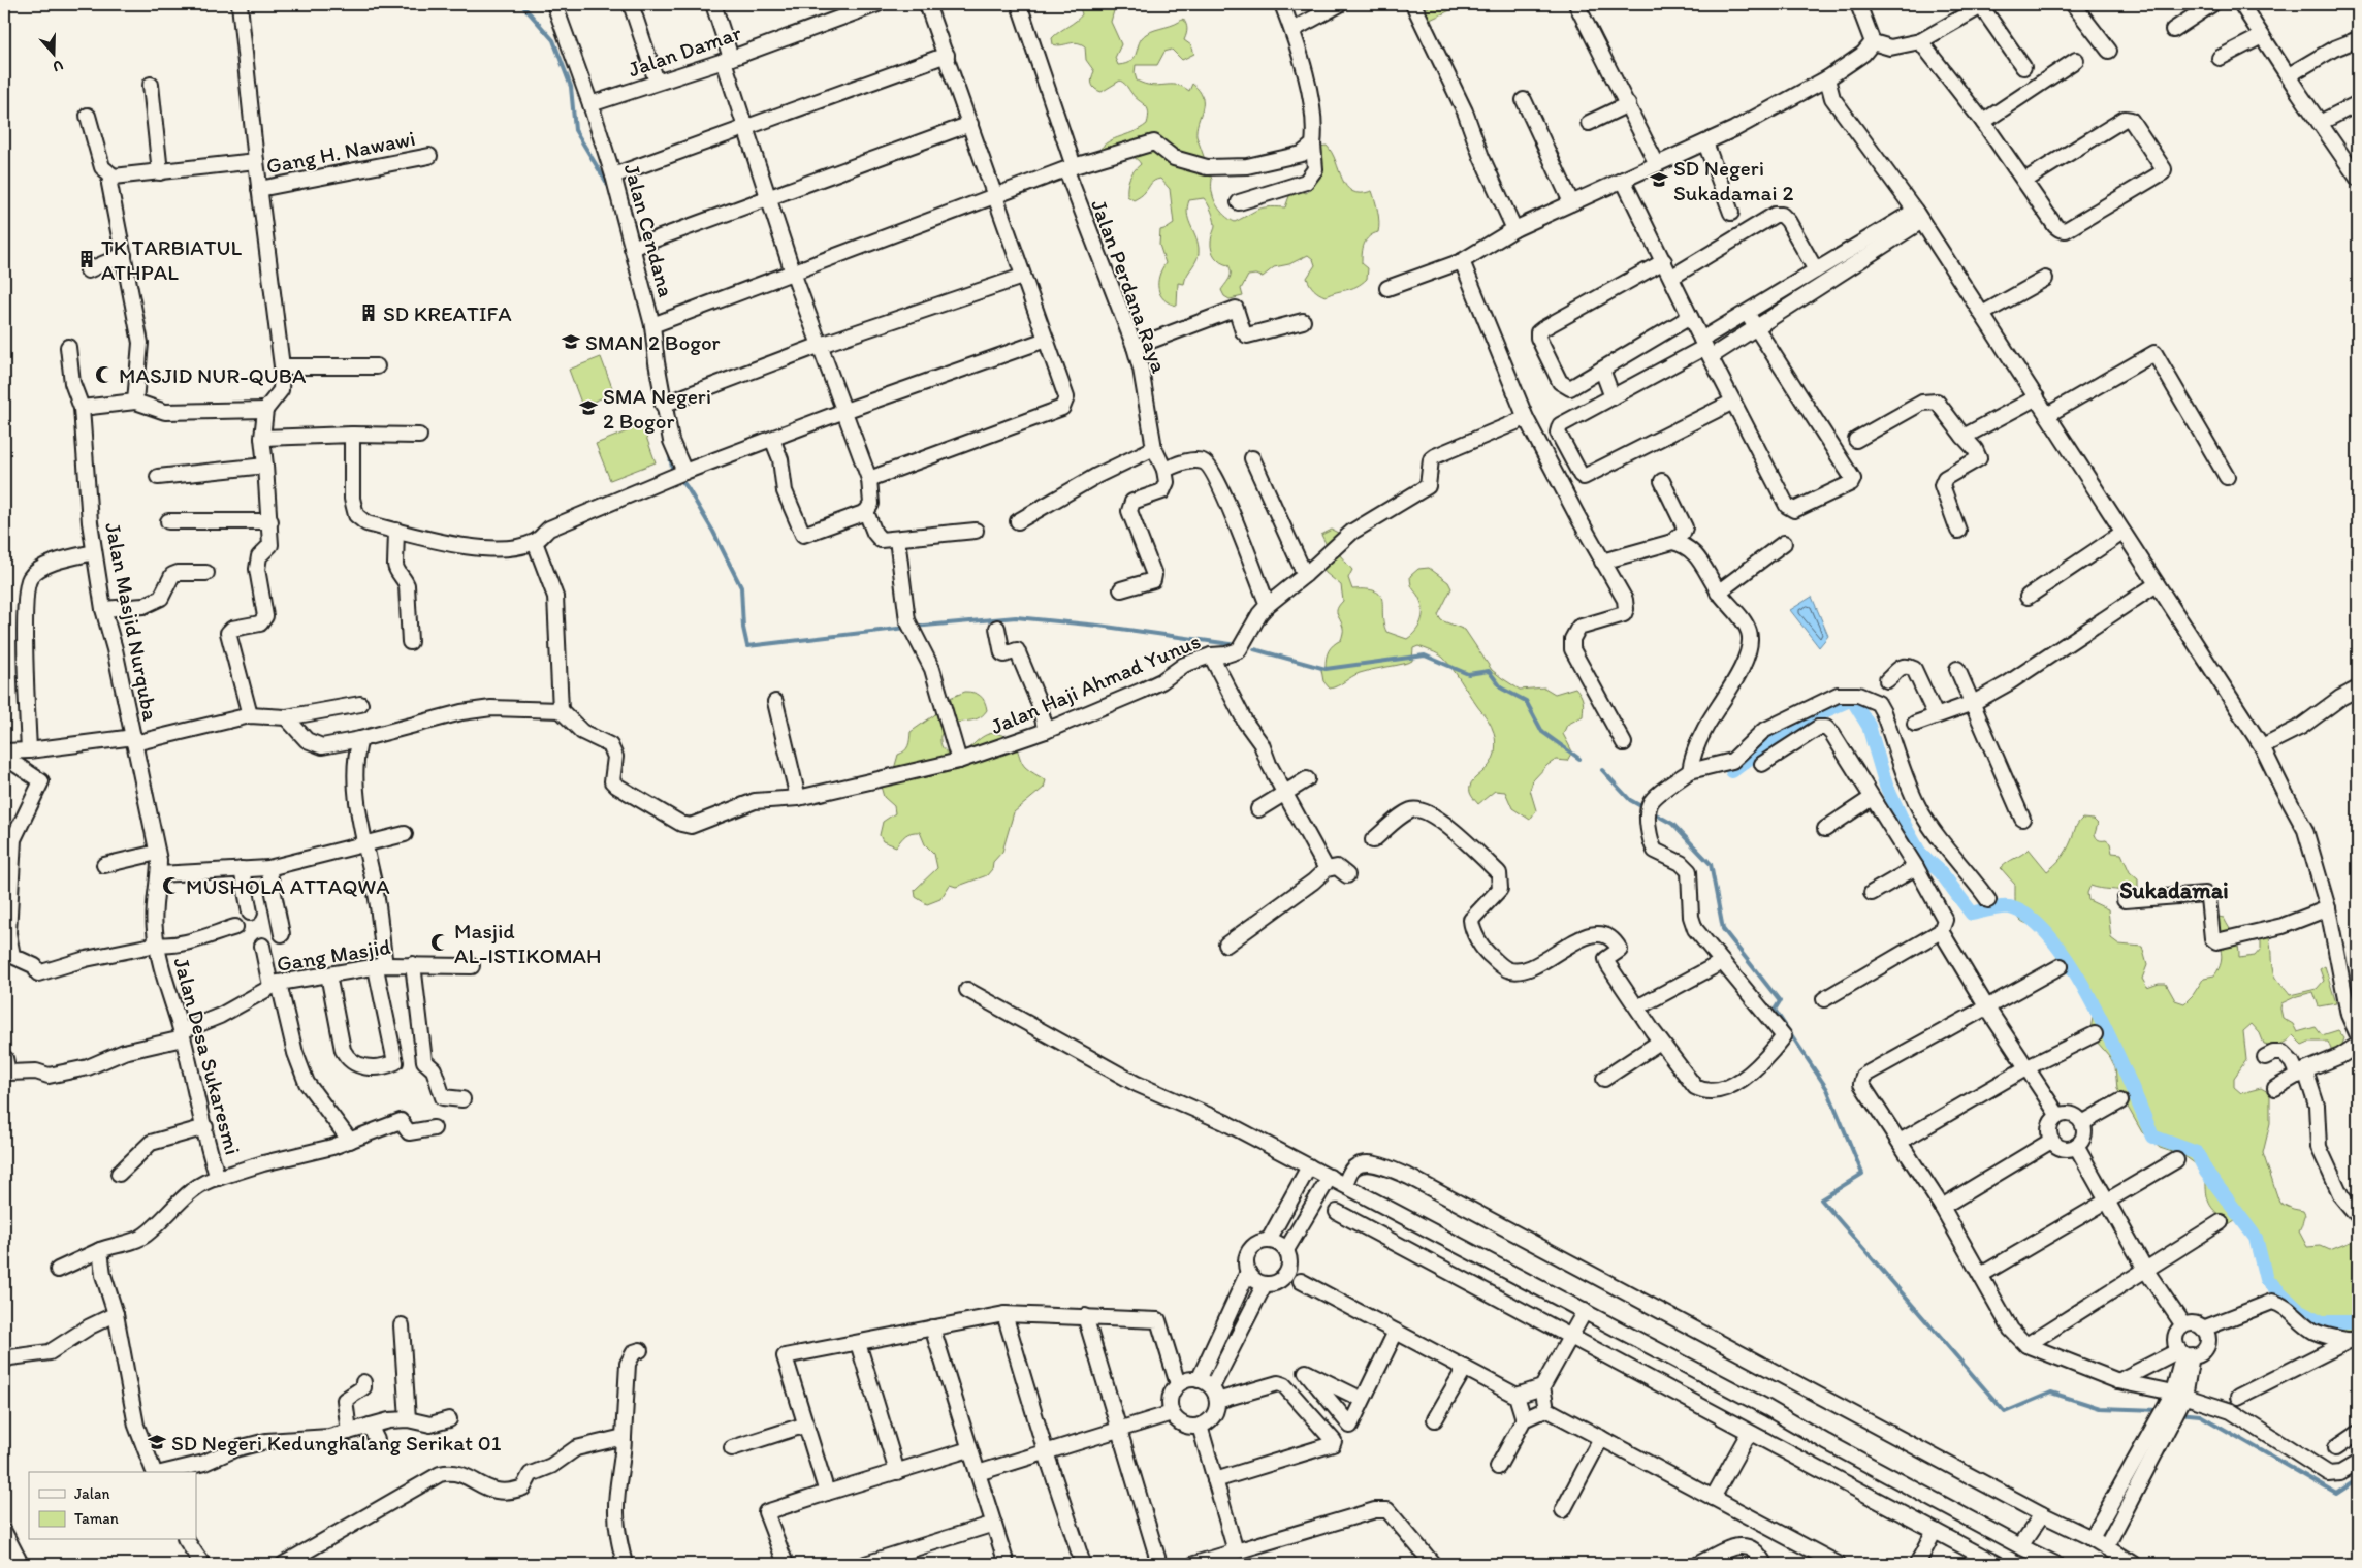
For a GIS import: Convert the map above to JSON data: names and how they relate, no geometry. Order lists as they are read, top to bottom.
{
  "streets": {
    "street": [
      "Jalan Damar",
      "Gang H. Nawawi",
      "Jalan Cendana",
      "Jalan Perdana Raya",
      "Jalan Masjid Nurquba",
      "Jalan Haji Ahmad Yunus",
      "Gang Masjid",
      "Jalan Desa Sukaresmi"
    ]
  },
  "crossings": [
    ["Jalan Damar", "Jalan Cendana"],
    ["Jalan Masjid Nurquba", "Jalan Desa Sukaresmi"],
    ["Gang Masjid", "Jalan Desa Sukaresmi"]
  ],
  "districts": ["Sukadamai"],
  "places": {
    "school or university": [
      "SD Negeri Sukadamai 2",
      "SMAN 2 Bogor",
      "SMA Negeri 2 Bogor",
      "SD Negeri Kedunghalang Serikat 01"
    ],
    "building": ["TK TARBIATUL ATHPAL", "SD KREATIFA"],
    "mosque": ["MASJID NUR-QUBA", "MUSHOLA ATTAQWA", "Masjid AL-ISTIKOMAH"]
  },
  "legend": ["Jalan", "Taman"],
  "north": "bottom"
}
